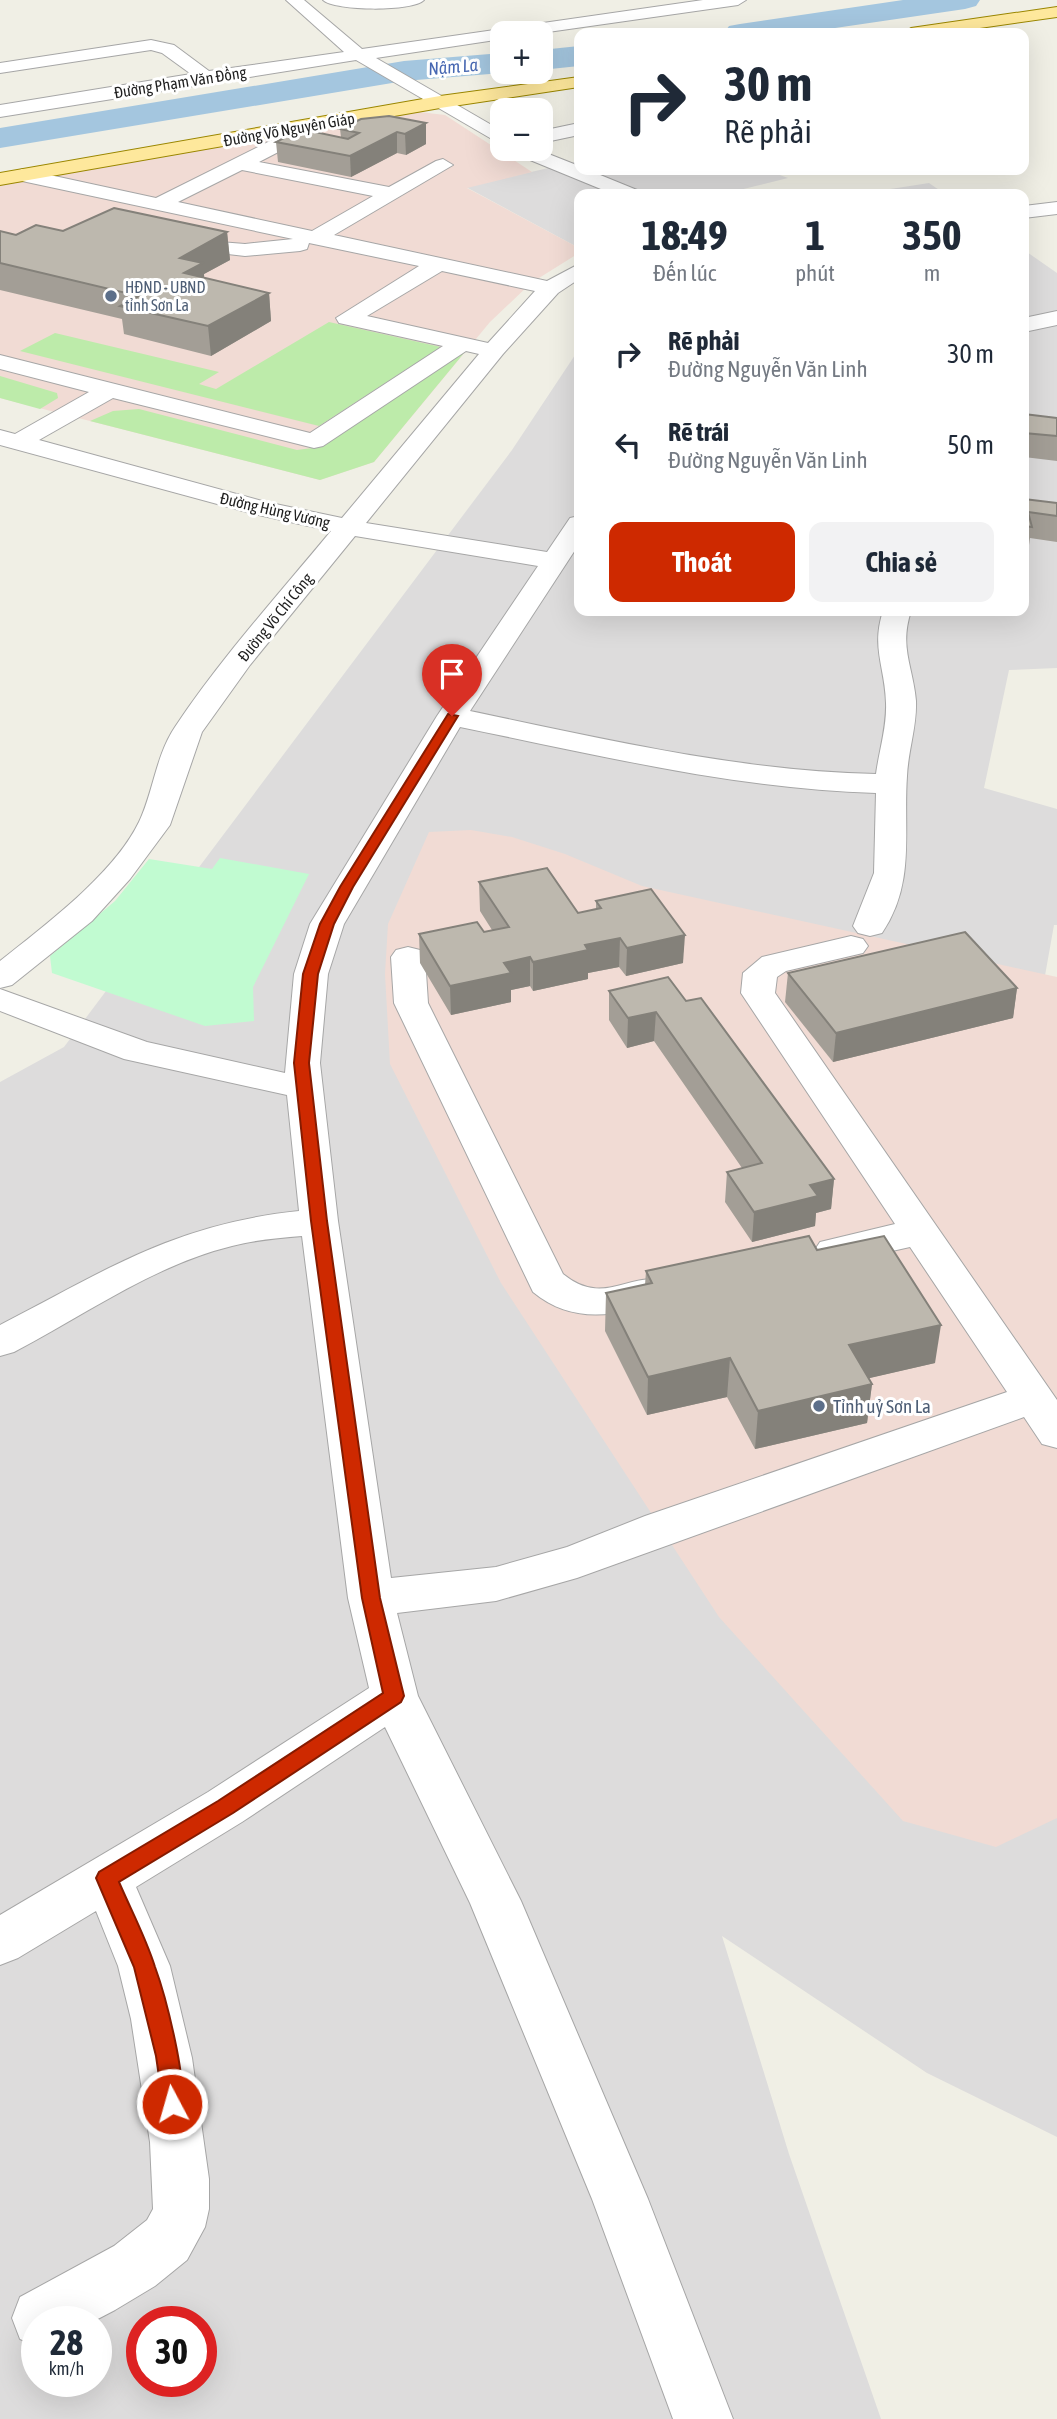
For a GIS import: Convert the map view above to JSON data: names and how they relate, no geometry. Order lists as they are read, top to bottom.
{
  "streets": {
    "main road": ["Đường Võ Nguyên Giáp"],
    "street": ["Đường Phạm Văn Đồng", "Đường Hùng Vương", "Đường Võ Chí Công"]
  },
  "crossings": [
    ["Đường Hùng Vương", "Đường Võ Chí Công"]
  ],
  "water": ["Nậm La"],
  "places": ["HĐND - UBND tỉnh Sơn La", "Tỉnh uỷ Sơn La"],
  "page": {
    "map_buttons": ["+", "−"],
    "turn": ["30 m", "Rẽ phải"],
    "eta": [
      "18:49",
      "Đến lúc",
      "1",
      "phút",
      "350",
      "m"
    ],
    "list": [
      {
        "name": "Rẽ phải",
        "note": "Đường Nguyễn Văn Linh",
        "value": "30 m"
      },
      {
        "name": "Rẽ trái",
        "note": "Đường Nguyễn Văn Linh",
        "value": "50 m"
      }
    ],
    "buttons": ["Thoát", "Chia sẻ"],
    "speed": "28 km/h",
    "limit": "30"
  }
}
